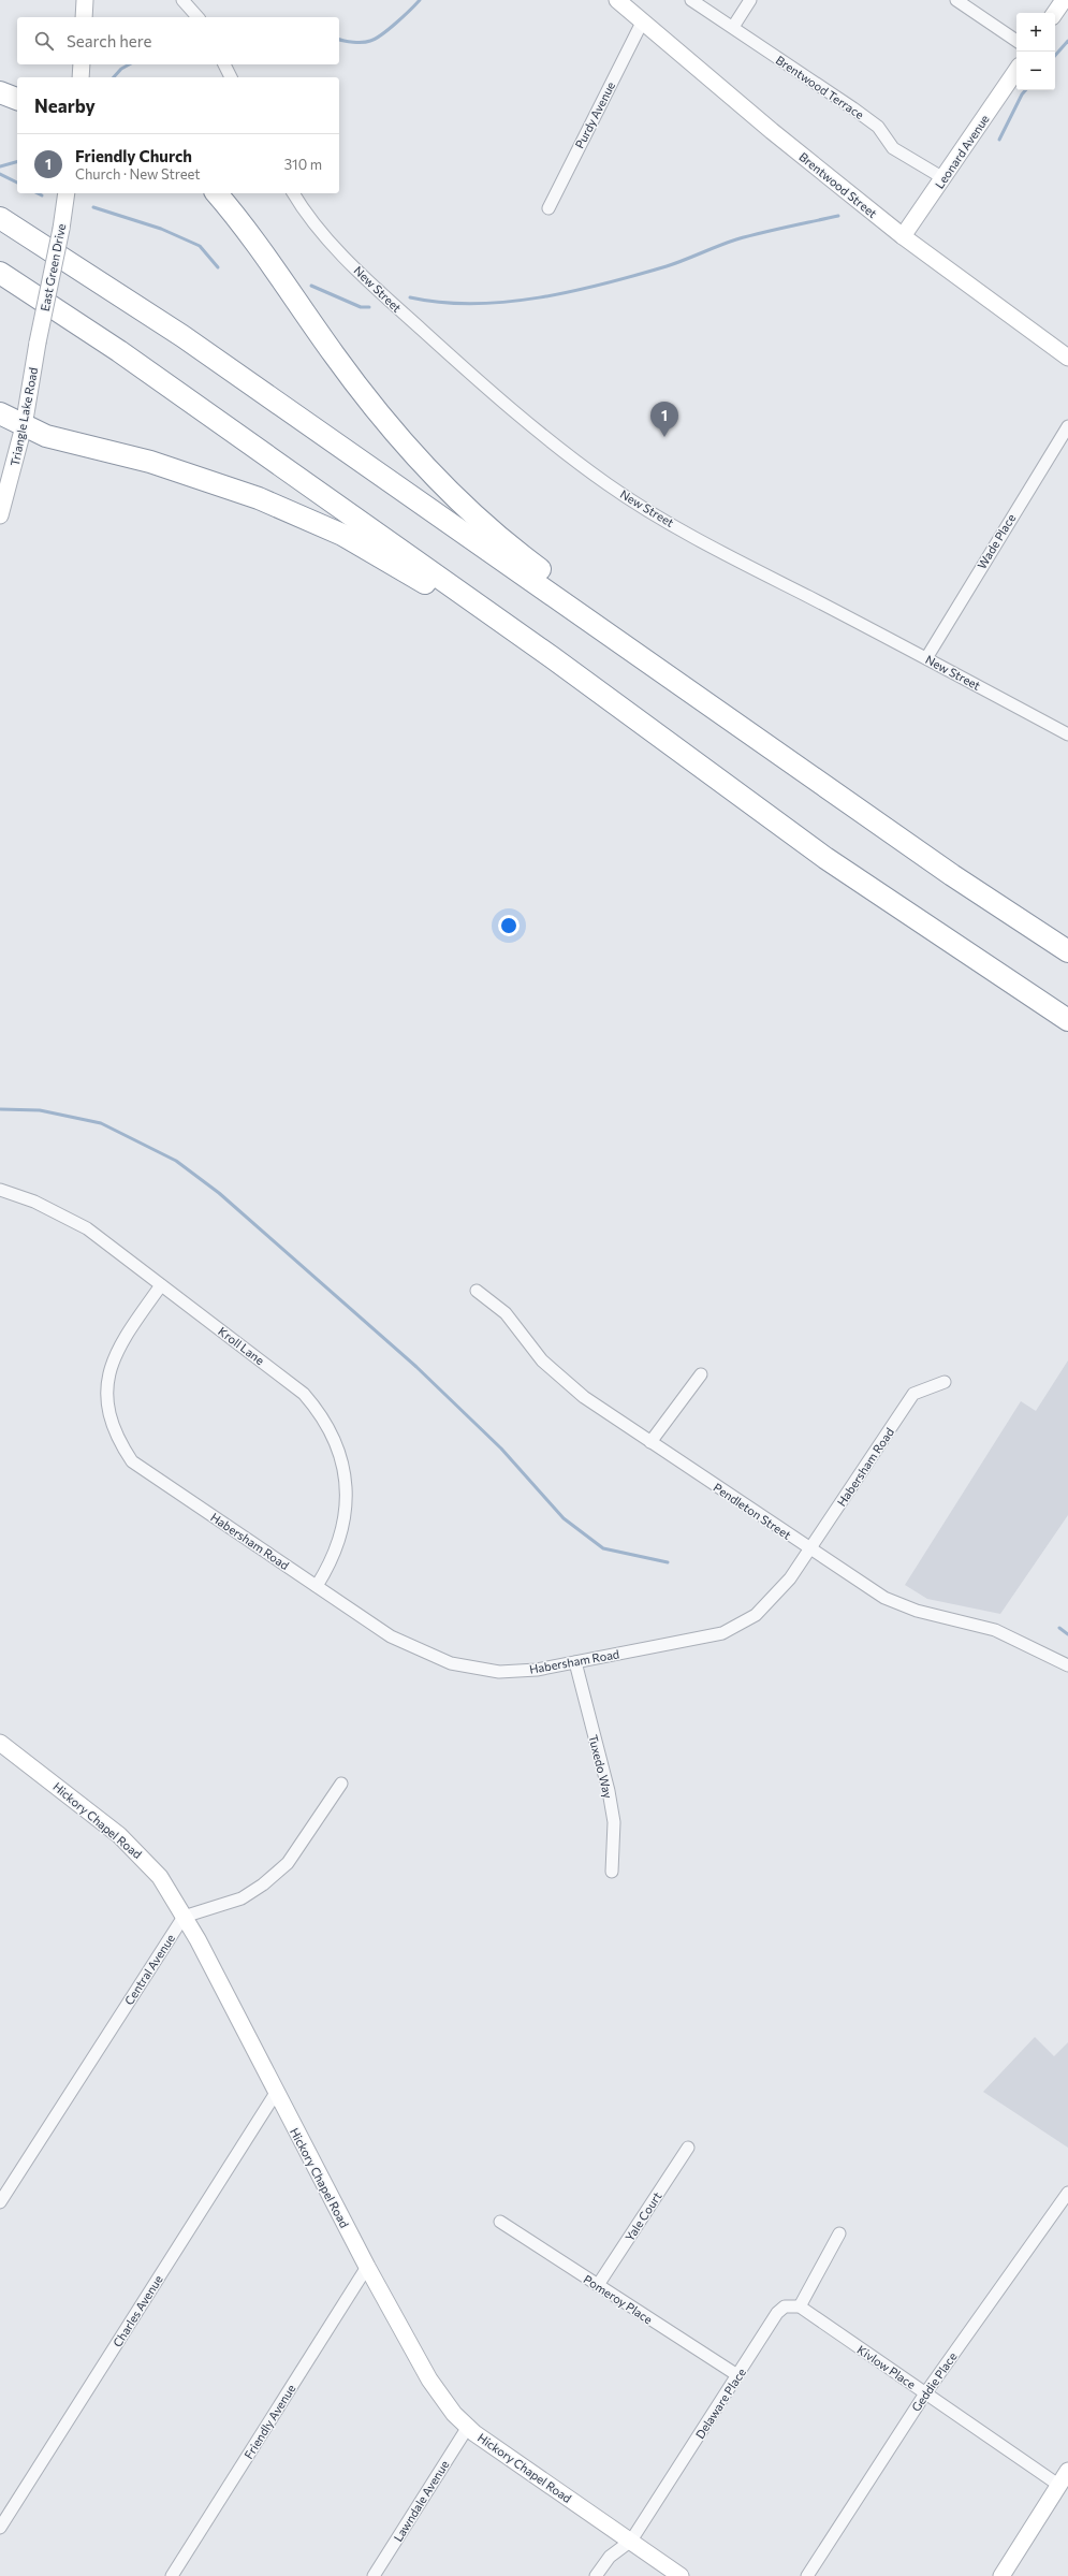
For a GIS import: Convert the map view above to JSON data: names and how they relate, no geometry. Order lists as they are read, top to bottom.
{
  "streets": {
    "street": [
      "Brentwood Terrace",
      "Purdy Avenue",
      "Leonard Avenue",
      "Brentwood Street",
      "East Green Drive",
      "New Street",
      "Triangle Lake Road",
      "Wade Place",
      "Kroll Lane",
      "Habersham Road",
      "Pendleton Street",
      "Tuxedo Way",
      "Hickory Chapel Road",
      "Central Avenue",
      "Yale Court",
      "Pomeroy Place",
      "Charles Avenue",
      "Kivlow Place",
      "Geddie Place",
      "Delaware Place",
      "Friendly Avenue",
      "Lawndale Avenue"
    ]
  },
  "crossings": [
    ["Brentwood Terrace", "Leonard Avenue"],
    ["Purdy Avenue", "Brentwood Street"],
    ["Leonard Avenue", "Brentwood Street"],
    ["East Green Drive", "Triangle Lake Road"],
    ["New Street", "Wade Place"],
    ["Kroll Lane", "Habersham Road"],
    ["Habersham Road", "Pendleton Street"],
    ["Habersham Road", "Tuxedo Way"],
    ["Hickory Chapel Road", "Central Avenue"],
    ["Hickory Chapel Road", "Charles Avenue"],
    ["Hickory Chapel Road", "Delaware Place"],
    ["Hickory Chapel Road", "Friendly Avenue"],
    ["Hickory Chapel Road", "Lawndale Avenue"],
    ["Yale Court", "Pomeroy Place"],
    ["Pomeroy Place", "Delaware Place"],
    ["Kivlow Place", "Geddie Place"],
    ["Kivlow Place", "Delaware Place"]
  ],
  "page": {
    "map_buttons": ["+", "−"],
    "search": "Search here",
    "heading": "Nearby",
    "list": [
      {
        "mark": "1",
        "name": "Friendly Church",
        "note": "Church · New Street",
        "value": "310 m"
      }
    ],
    "pins": "1"
  }
}
